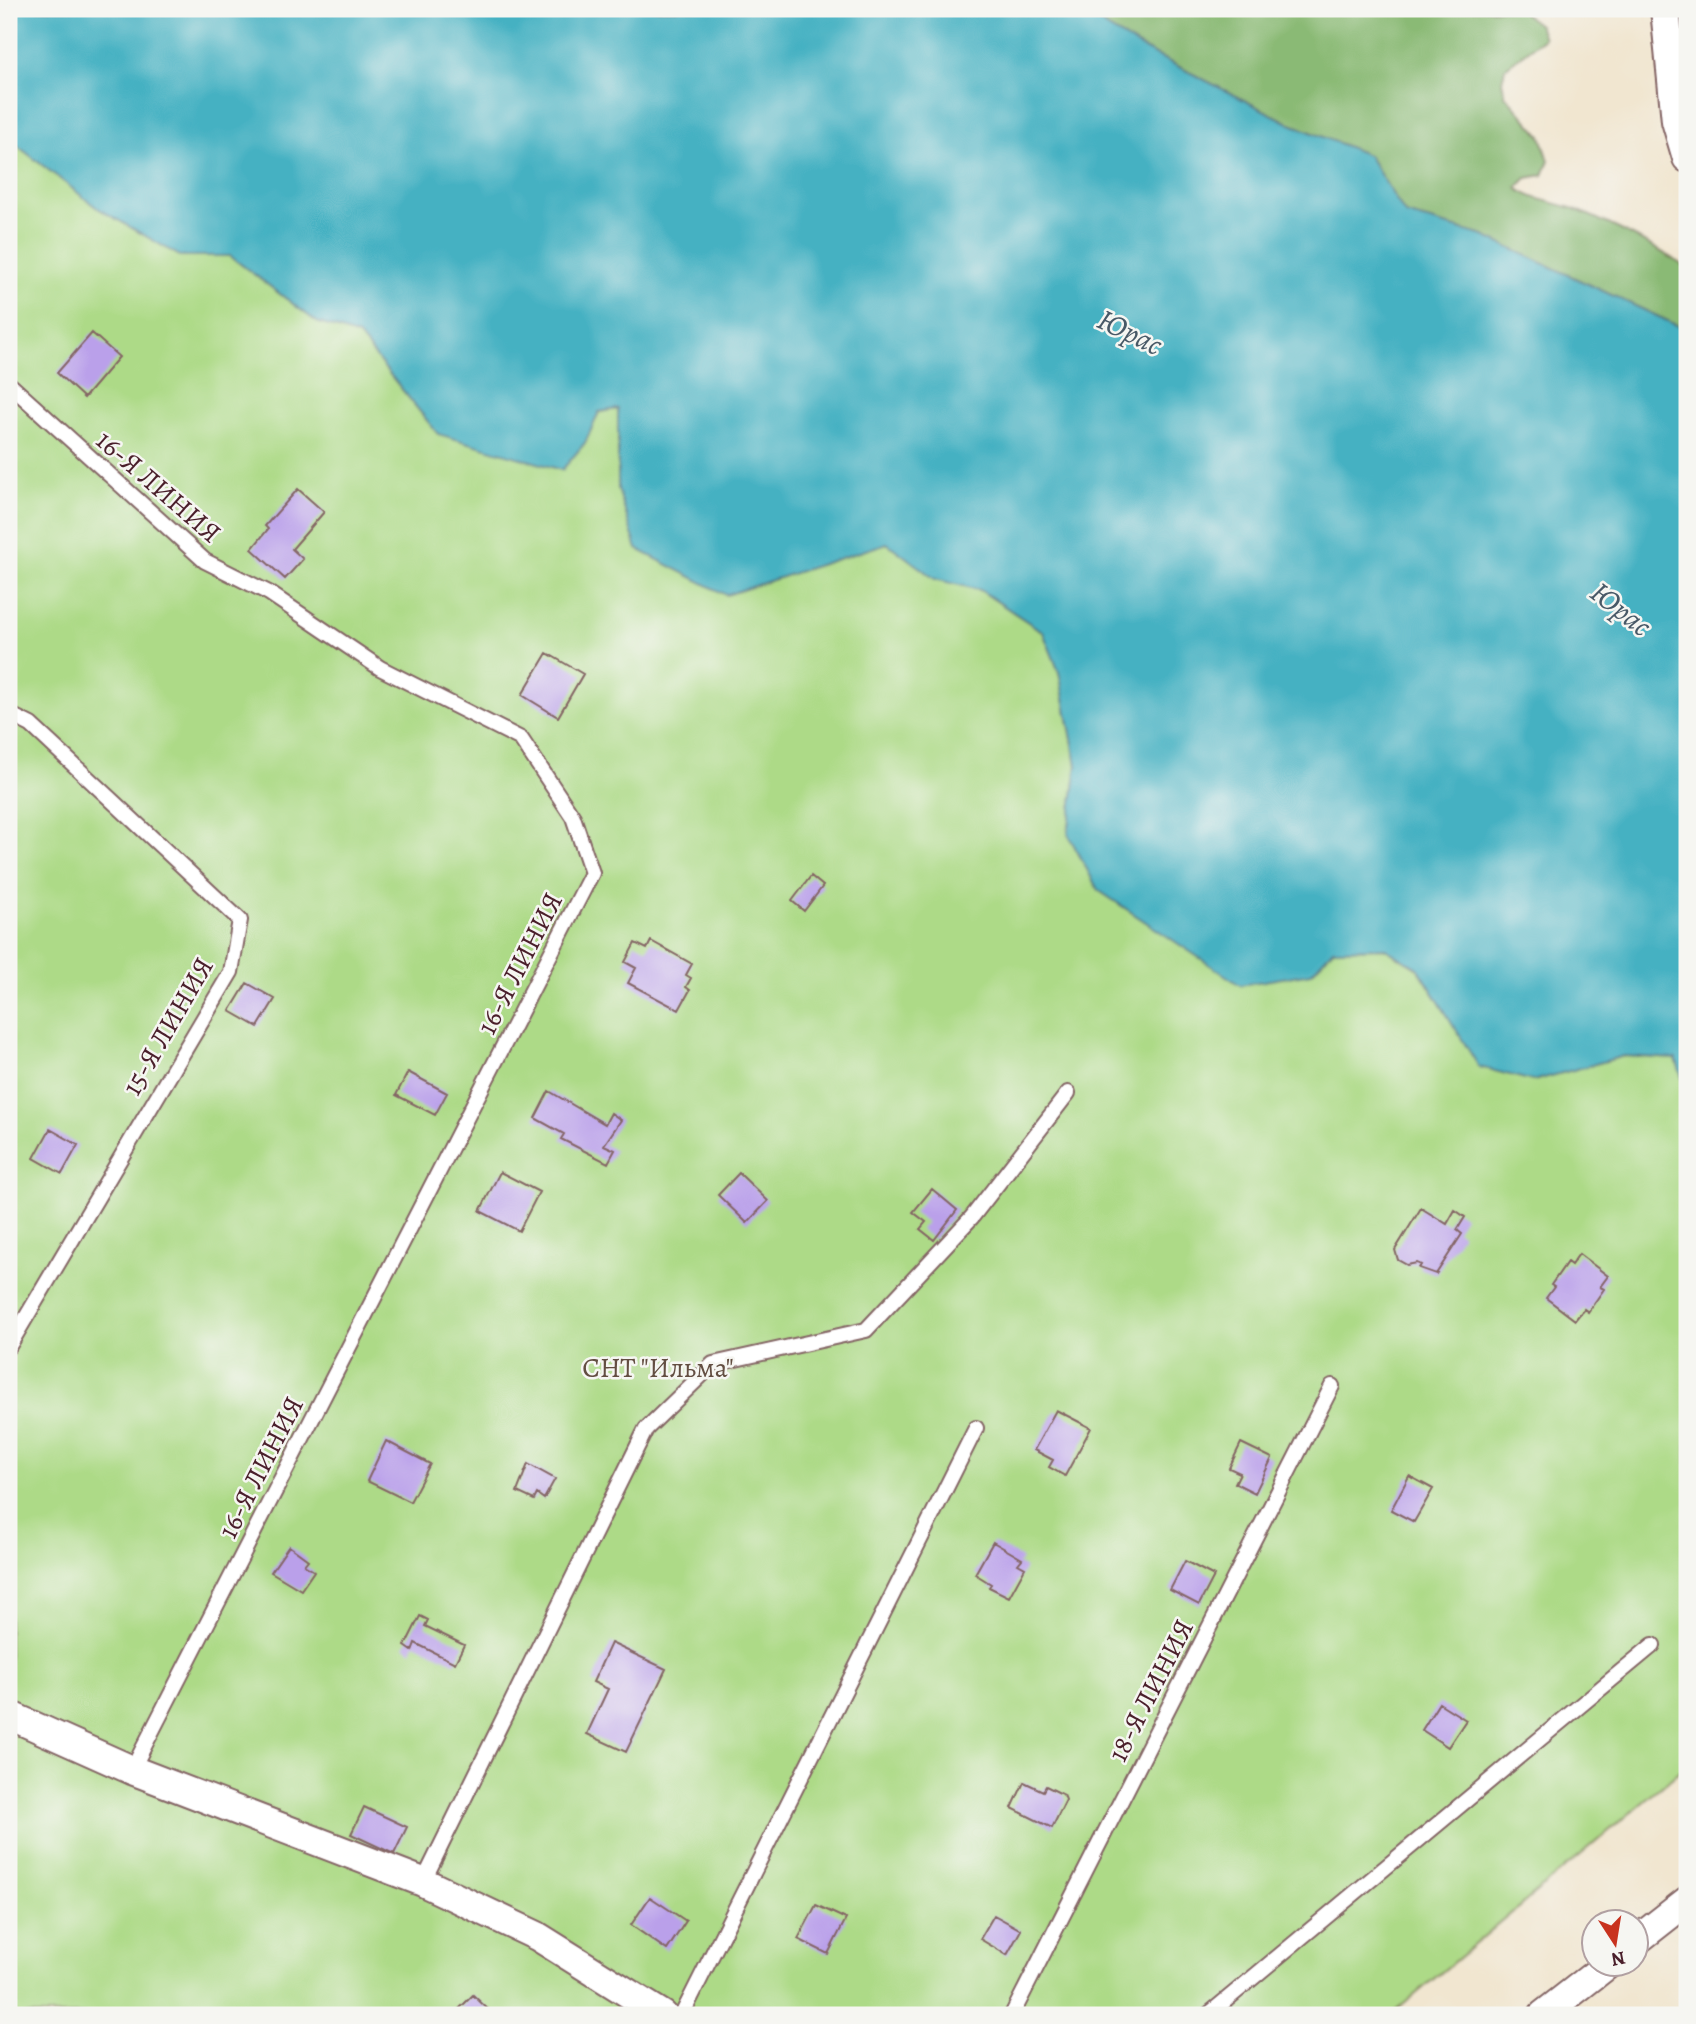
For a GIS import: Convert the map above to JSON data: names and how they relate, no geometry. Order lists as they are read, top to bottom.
{
  "streets": {
    "lane": ["16-Я ЛИНИЯ", "15-Я ЛИНИЯ", "18-Я ЛИНИЯ"]
  },
  "water": ["Юрас"],
  "parks": ["СНТ \"Ильма\""],
  "north": "bottom"
}
